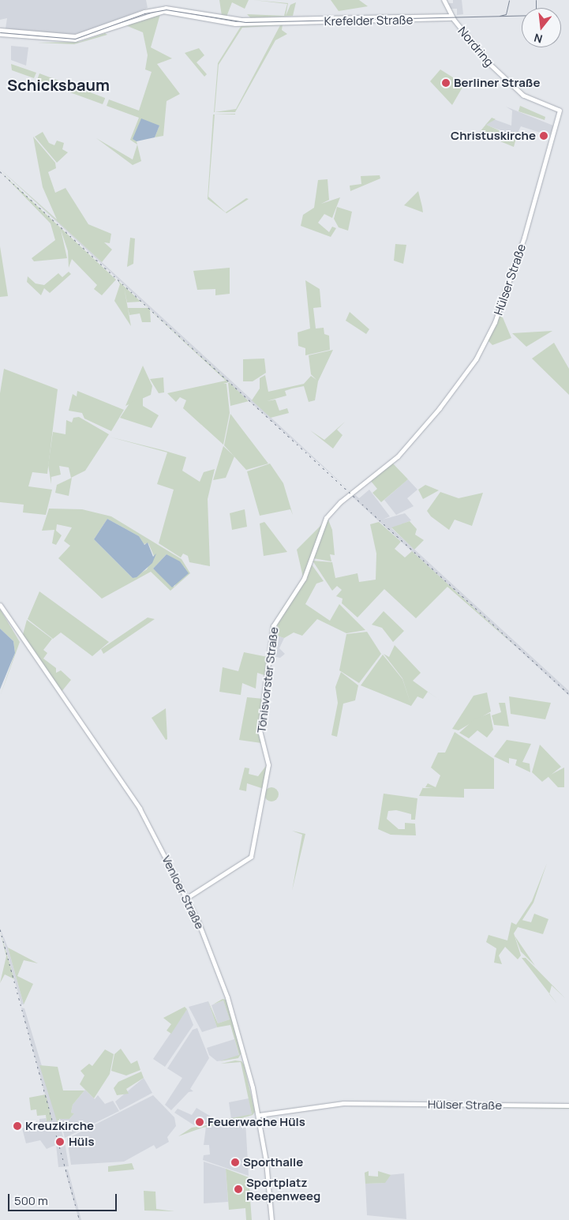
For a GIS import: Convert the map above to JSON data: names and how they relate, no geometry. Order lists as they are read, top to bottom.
{
  "streets": {
    "main road": [
      "Krefelder Straße",
      "Nordring",
      "Hülser Straße",
      "Tönisvorster Straße",
      "Venloer Straße"
    ]
  },
  "crossings": [
    ["Krefelder Straße", "Nordring"],
    ["Nordring", "Hülser Straße"],
    ["Hülser Straße", "Tönisvorster Straße"],
    ["Hülser Straße", "Venloer Straße"],
    ["Tönisvorster Straße", "Venloer Straße"]
  ],
  "districts": ["Schicksbaum"],
  "places": [
    "Berliner Straße",
    "Christuskirche",
    "Feuerwache Hüls",
    "Kreuzkirche",
    "Hüls",
    "Sporthalle",
    "Sportplatz Reepenweeg"
  ],
  "scale_bar": "500 m",
  "north": "bottom"
}
